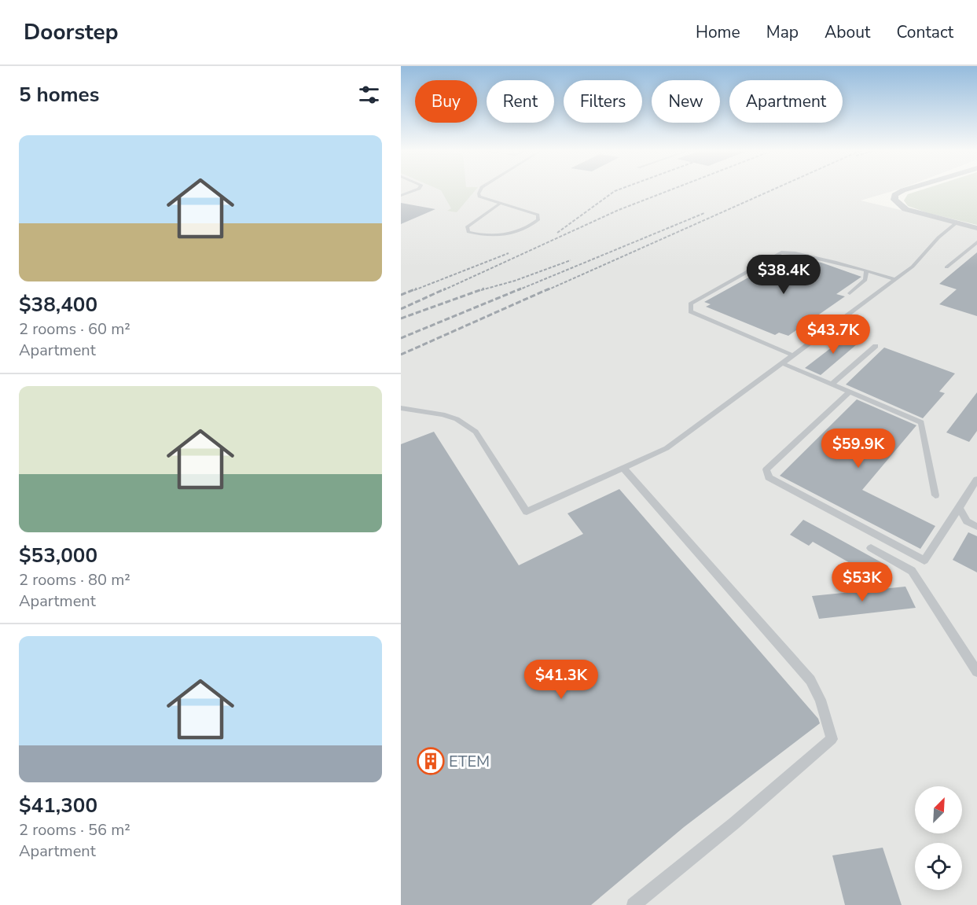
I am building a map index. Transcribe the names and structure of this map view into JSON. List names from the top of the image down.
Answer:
{
  "places": {
    "building": ["ЕТЕМ"]
  },
  "north": "top right",
  "page": {
    "header": "Doorstep",
    "nav": [
      "Home",
      "Map",
      "About",
      "Contact"
    ],
    "heading": "5 homes",
    "chip": [
      "Buy",
      "Rent",
      "Filters",
      "New",
      "Apartment"
    ],
    "list": [
      {
        "name": "$38,400",
        "note": "2 rooms · 60 m² · Apartment"
      },
      {
        "name": "$53,000",
        "note": "2 rooms · 80 m² · Apartment"
      },
      {
        "name": "$41,300",
        "note": "2 rooms · 56 m² · Apartment"
      }
    ],
    "price": [
      "$38.4K",
      "$43.7K",
      "$59.9K",
      "$53K",
      "$41.3K"
    ]
  }
}
